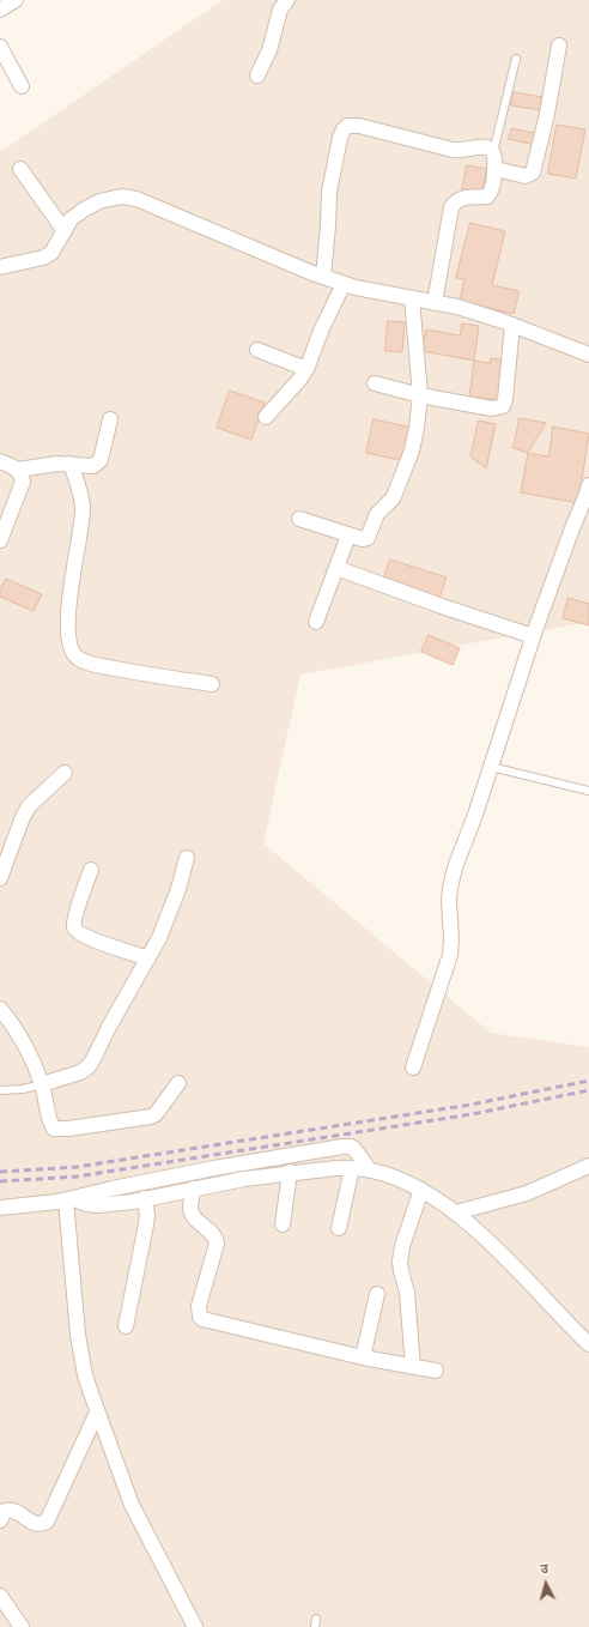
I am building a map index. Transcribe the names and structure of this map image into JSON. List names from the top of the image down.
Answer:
{
  "north": "top"
}
